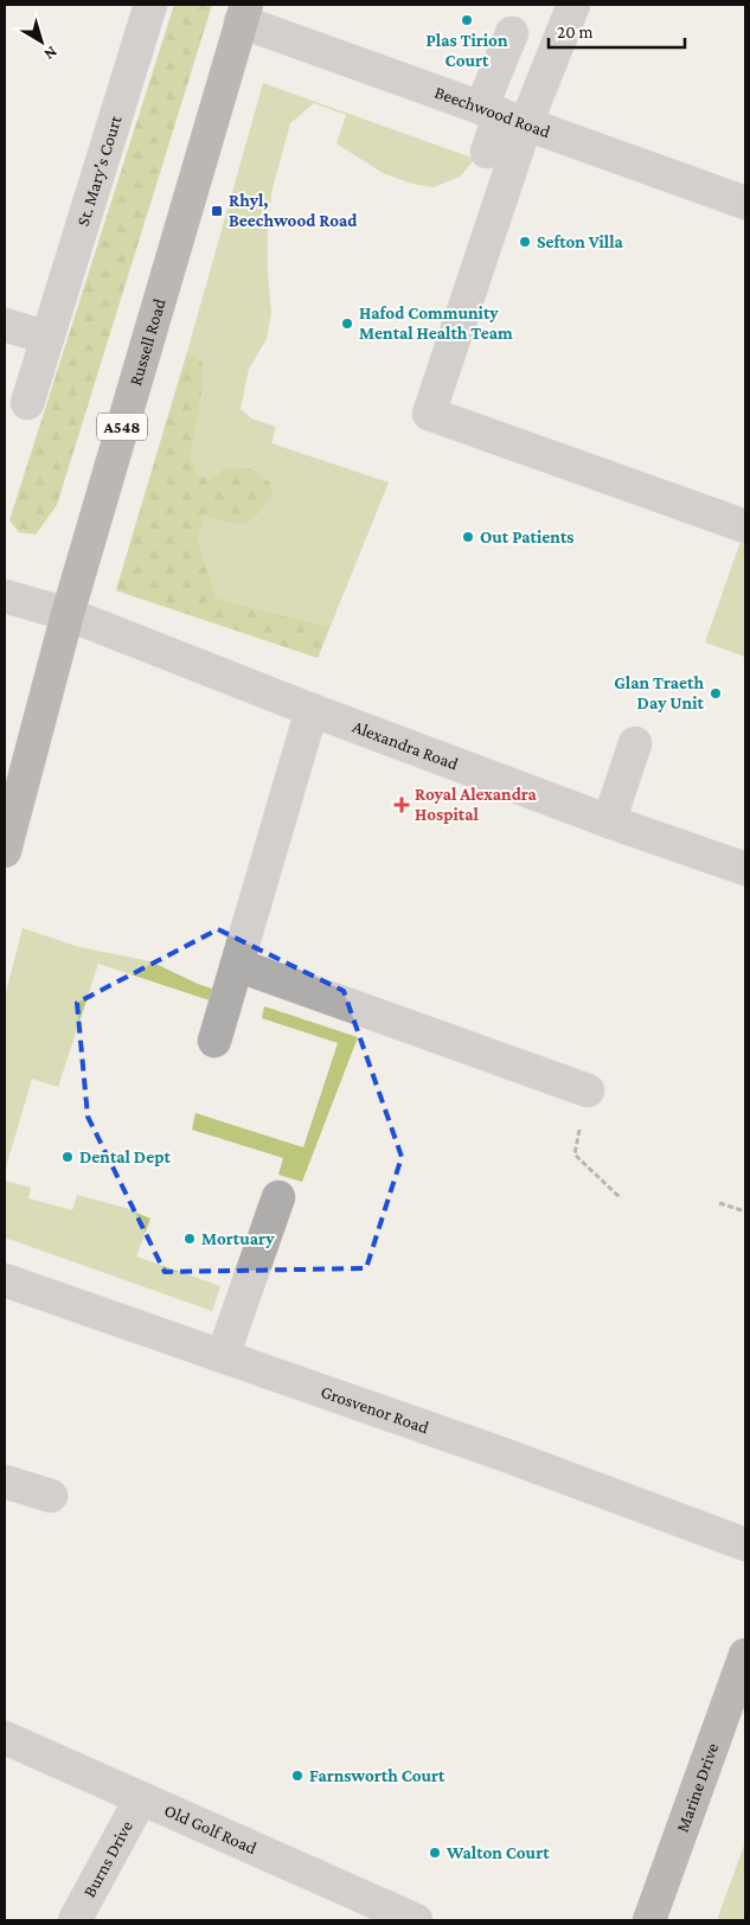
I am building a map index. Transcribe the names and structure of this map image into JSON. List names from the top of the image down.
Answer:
{
  "streets": {
    "main road": ["Russell Road", "A548", "Marine Drive"],
    "street": [
      "Beechwood Road",
      "St. Mary's Court",
      "Alexandra Road",
      "Grosvenor Road",
      "Old Golf Road",
      "Burns Drive"
    ]
  },
  "crossings": [
    ["Beechwood Road", "Russell Road"],
    ["Russell Road", "Alexandra Road"],
    ["Old Golf Road", "Burns Drive"]
  ],
  "places": {
    "other": [
      "Plas Tirion Court",
      "Sefton Villa",
      "Hafod Community Mental Health Team",
      "Out Patients",
      "Glan Traeth Day Unit",
      "Dental Dept",
      "Mortuary",
      "Farnsworth Court",
      "Walton Court"
    ],
    "transit": ["Rhyl, Beechwood Road"],
    "health": ["Royal Alexandra Hospital"]
  },
  "scale_bar": "20 m",
  "north": "bottom right"
}
